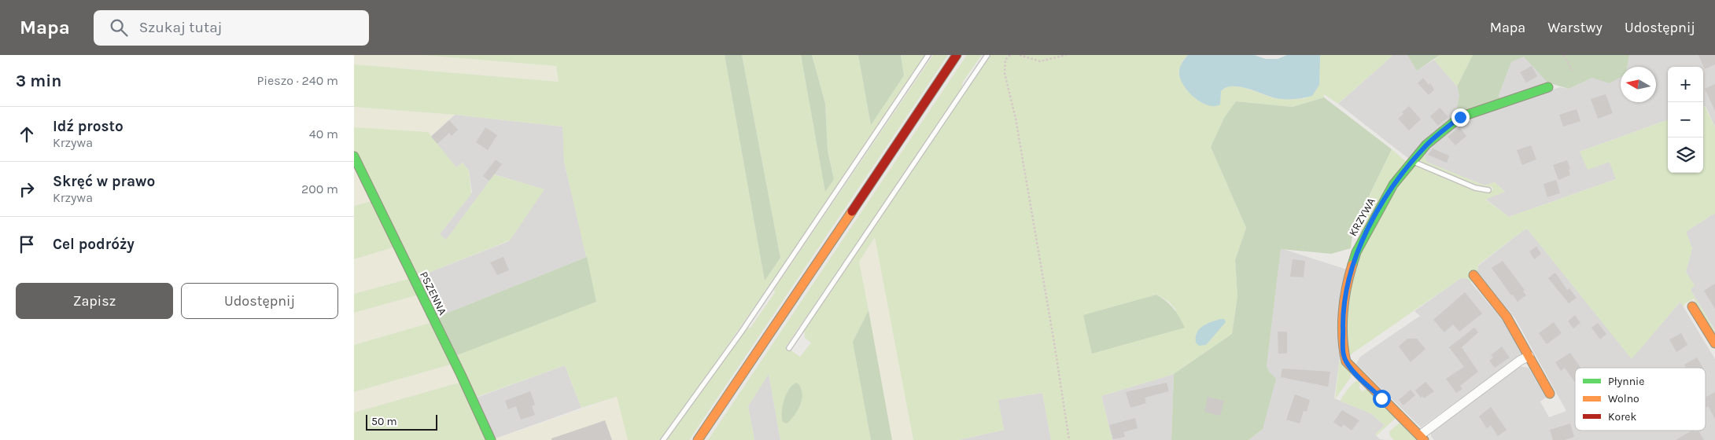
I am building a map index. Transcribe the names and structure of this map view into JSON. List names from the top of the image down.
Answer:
{
  "streets": {
    "street": ["KRZYWA", "PSZENNA"]
  },
  "legend": ["Płynnie", "Wolno", "Korek"],
  "scale_bar": "50 m",
  "north": "left",
  "page": {
    "header": "Mapa",
    "search": "Szukaj tutaj",
    "nav": ["Mapa", "Warstwy", "Udostępnij"],
    "heading": ["3 min", "Pieszo · 240 m"],
    "map_buttons": ["+", "−"],
    "list": [
      ["Idź prosto", "Krzywa", "40 m"],
      ["Skręć w prawo", "Krzywa", "200 m"],
      "Cel podróży"
    ],
    "buttons": ["Zapisz", "Udostępnij"],
    "scale": "50 m"
  }
}
